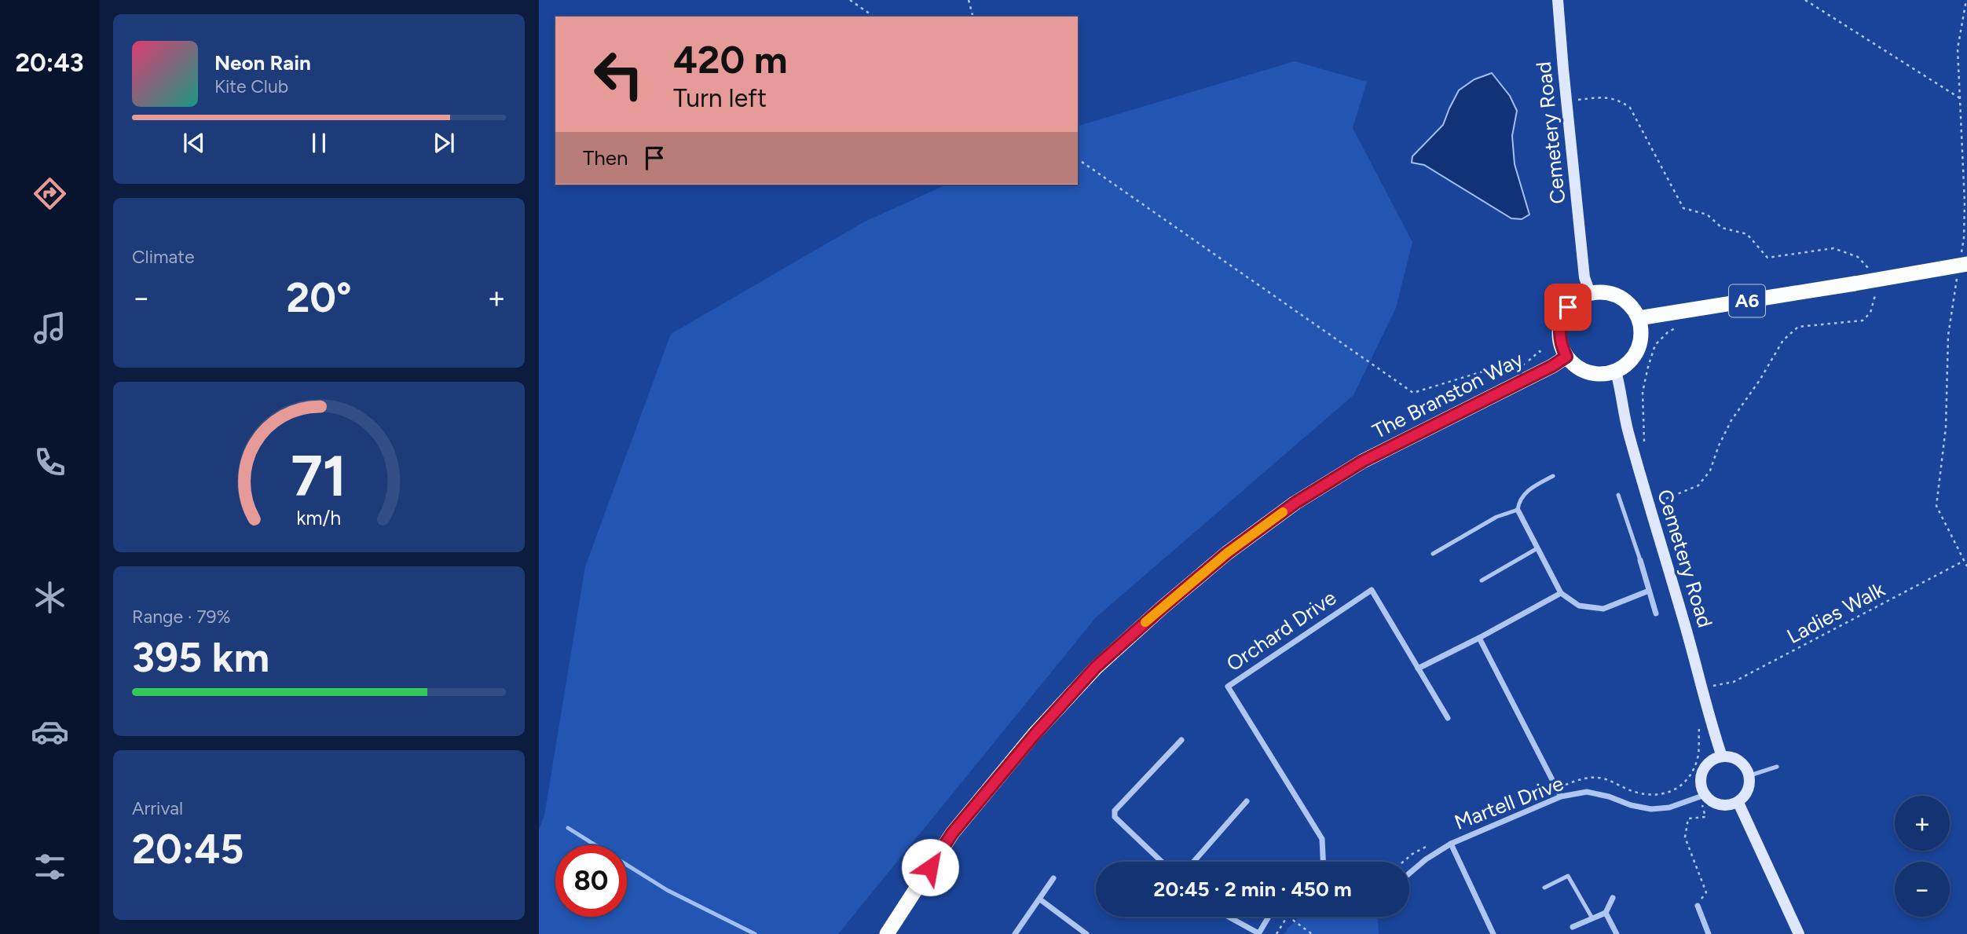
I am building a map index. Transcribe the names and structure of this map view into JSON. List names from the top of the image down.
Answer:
{
  "streets": {
    "highway": ["A6", "The Branston Way"],
    "main road": ["Cemetery Road"],
    "street": ["Orchard Drive", "Martell Drive"],
    "path": ["Ladies Walk"]
  },
  "crossings": [
    ["Cemetery Road", "A6"],
    ["Cemetery Road", "The Branston Way"],
    ["Cemetery Road", "Martell Drive"],
    ["A6", "The Branston Way"]
  ],
  "page": {
    "tabs": "20:43",
    "turn": ["420 m", "Turn left"],
    "song": ["Neon Rain", "Kite Club"],
    "then": "Then",
    "tile": [
      "Climate",
      ["Range · 79%", "395 km"],
      ["Arrival", "20:45"]
    ],
    "heat": ["−", "20°", "+"],
    "map_buttons": ["+", "−"],
    "limit": "80",
    "trip": "20:45 · 2 min · 450 m",
    "gauge": ["71", "km/h"]
  }
}
